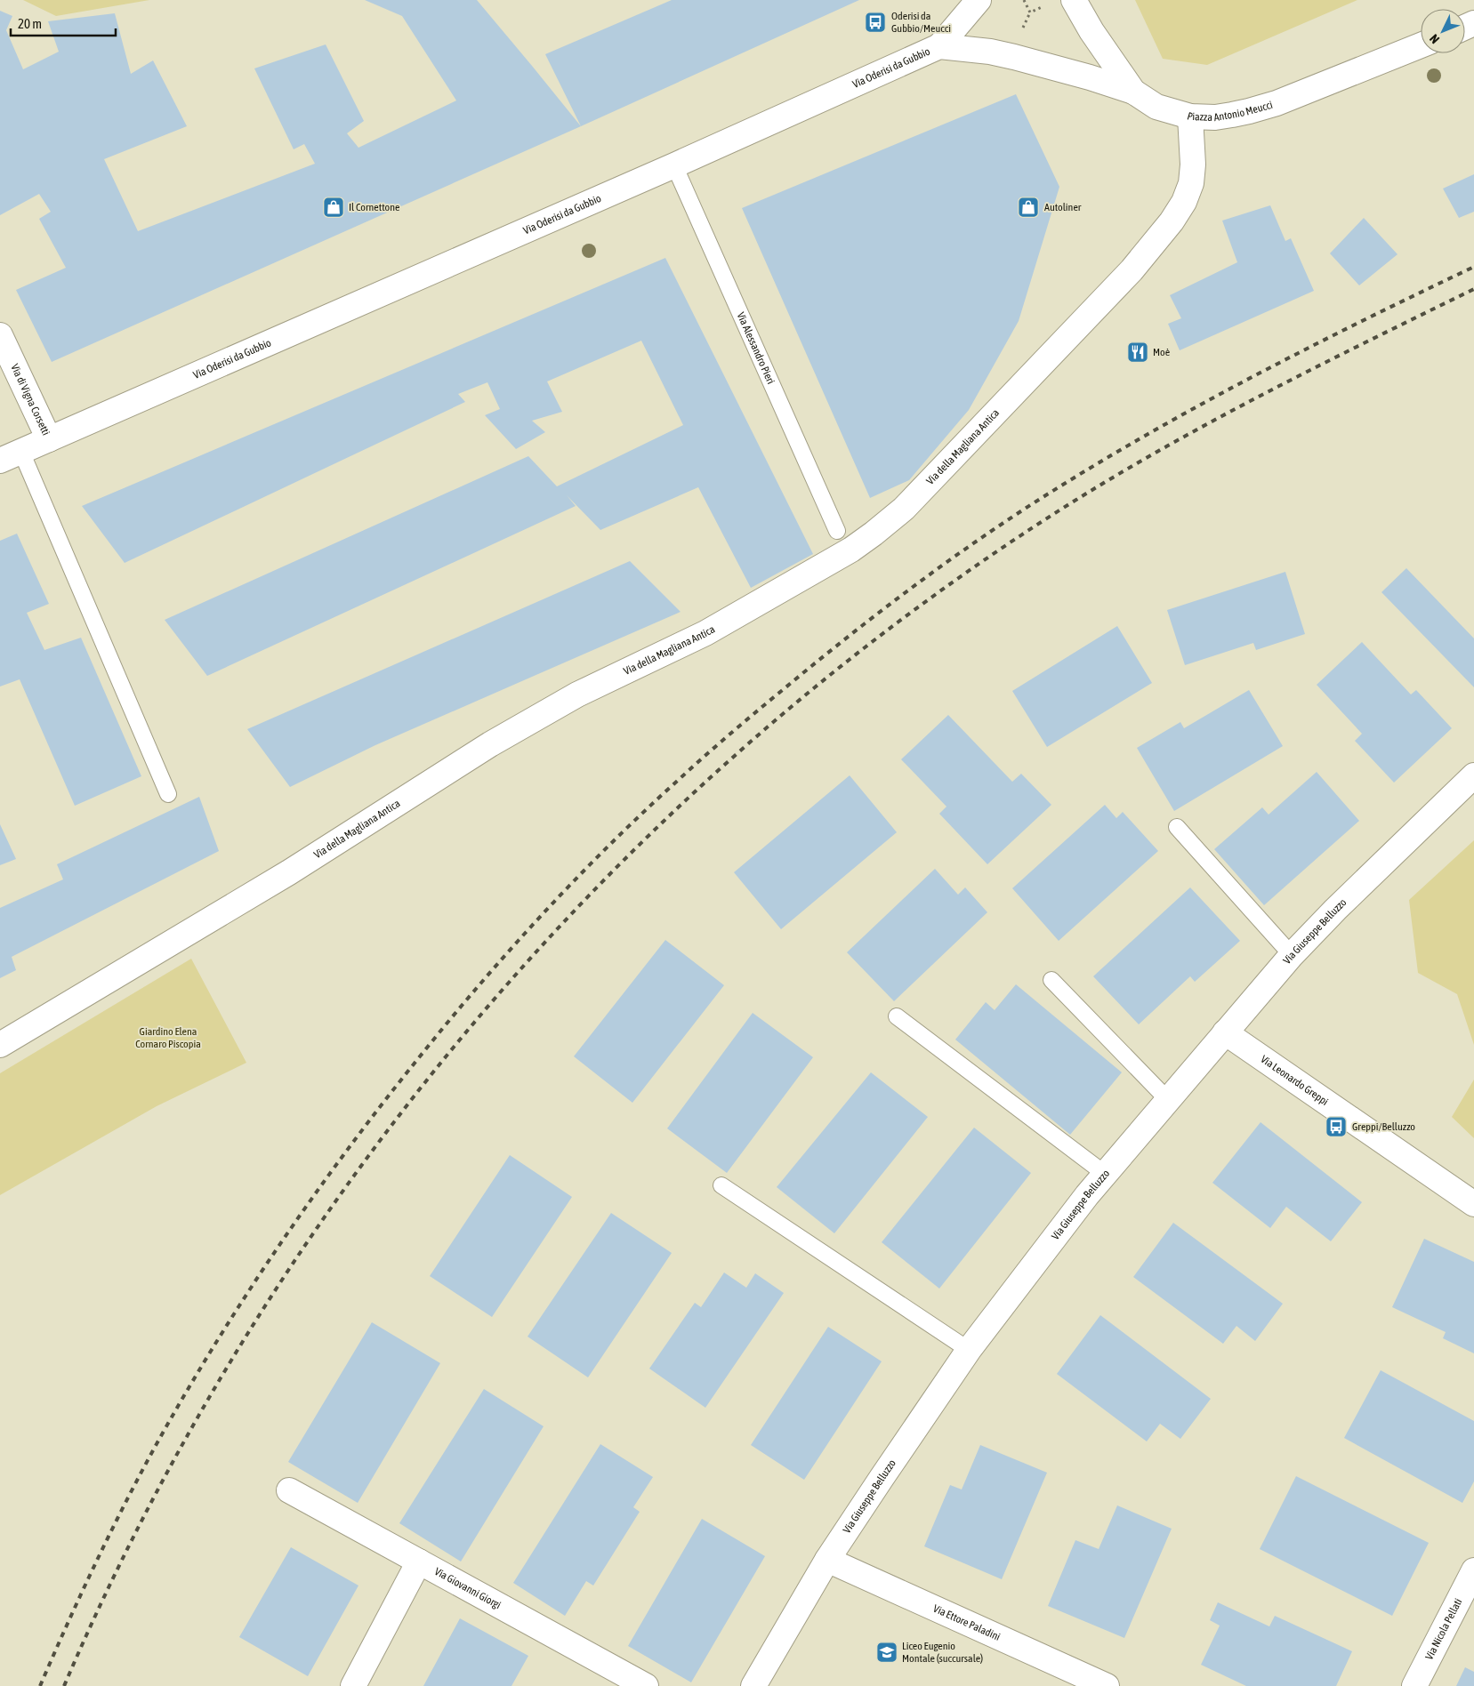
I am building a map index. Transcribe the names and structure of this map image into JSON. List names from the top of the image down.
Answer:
{
  "streets": {
    "street": [
      "Via Oderisi da Gubbio",
      "Piazza Antonio Meucci",
      "Via di Vigna Corsetti",
      "Via della Magliana Antica",
      "Via Giuseppe Belluzzo",
      "Via Leonardo Greppi",
      "Via Giovanni Giorgi",
      "Via Ettore Paladini",
      "Via Nicola Pellati"
    ],
    "lane": ["Via Alessandro Pieri"]
  },
  "crossings": [
    ["Via Oderisi da Gubbio", "Piazza Antonio Meucci"],
    ["Via Oderisi da Gubbio", "Via Alessandro Pieri"],
    ["Via Oderisi da Gubbio", "Via di Vigna Corsetti"],
    ["Piazza Antonio Meucci", "Via della Magliana Antica"],
    ["Via Giuseppe Belluzzo", "Via Leonardo Greppi"],
    ["Via Giuseppe Belluzzo", "Via Ettore Paladini"]
  ],
  "parks": ["Giardino Elena Cornaro Piscopia"],
  "places": {
    "bus stop": ["Oderisi da Gubbio/Meucci", "Greppi/Belluzzo"],
    "shop": ["Il Cornettone", "Autoliner"],
    "restaurant": ["Moè"],
    "school or university": ["Liceo Eugenio Montale (succursale)"]
  },
  "scale_bar": "20 m",
  "north": "bottom left"
}
